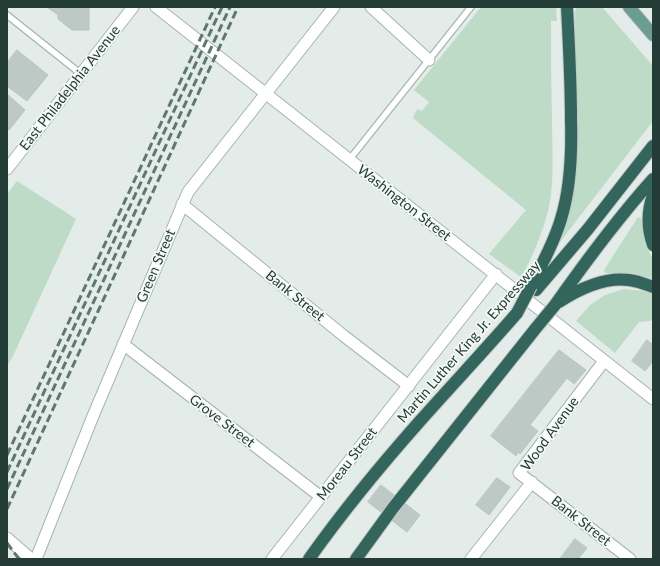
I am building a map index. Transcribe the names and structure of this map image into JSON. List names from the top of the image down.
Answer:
{
  "streets": {
    "highway": ["Martin Luther King Jr. Expressway"],
    "street": [
      "East Philadelphia Avenue",
      "Washington Street",
      "Green Street",
      "Bank Street",
      "Grove Street",
      "Wood Avenue",
      "Moreau Street"
    ]
  },
  "crossings": [
    ["Washington Street", "Green Street"],
    ["Washington Street", "Wood Avenue"],
    ["Washington Street", "Moreau Street"],
    ["Green Street", "Bank Street"],
    ["Green Street", "Grove Street"],
    ["Bank Street", "Wood Avenue"],
    ["Bank Street", "Moreau Street"],
    ["Grove Street", "Moreau Street"]
  ]
}
